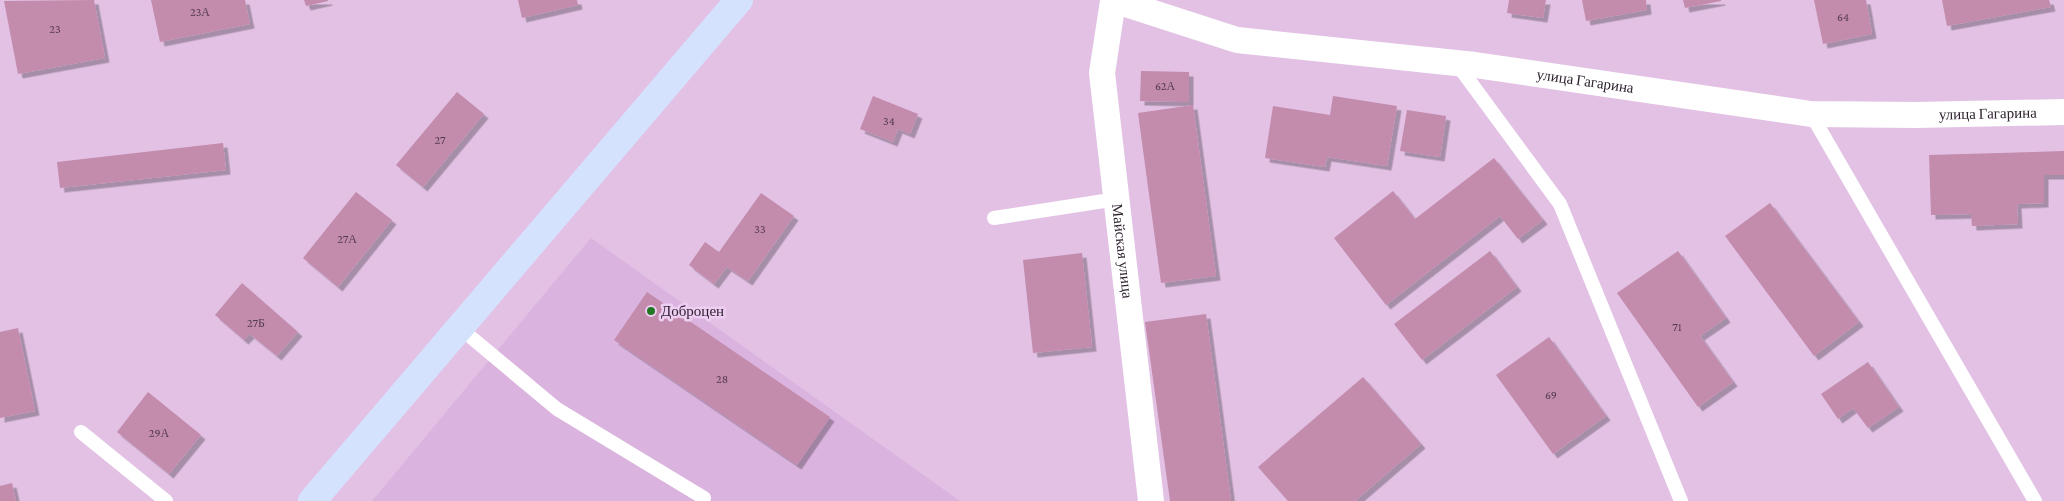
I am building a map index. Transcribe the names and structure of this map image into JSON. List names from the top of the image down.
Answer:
{
  "streets": {
    "street": ["улица Гагарина", "Майская улица"]
  },
  "crossings": [
    ["улица Гагарина", "Майская улица"]
  ],
  "places": ["Доброцен"],
  "house_numbers": [
    "23А",
    "64",
    "23",
    "62А",
    "34",
    "27",
    "33",
    "27А",
    "27Б",
    "71",
    "28",
    "69",
    "29А"
  ]
}
